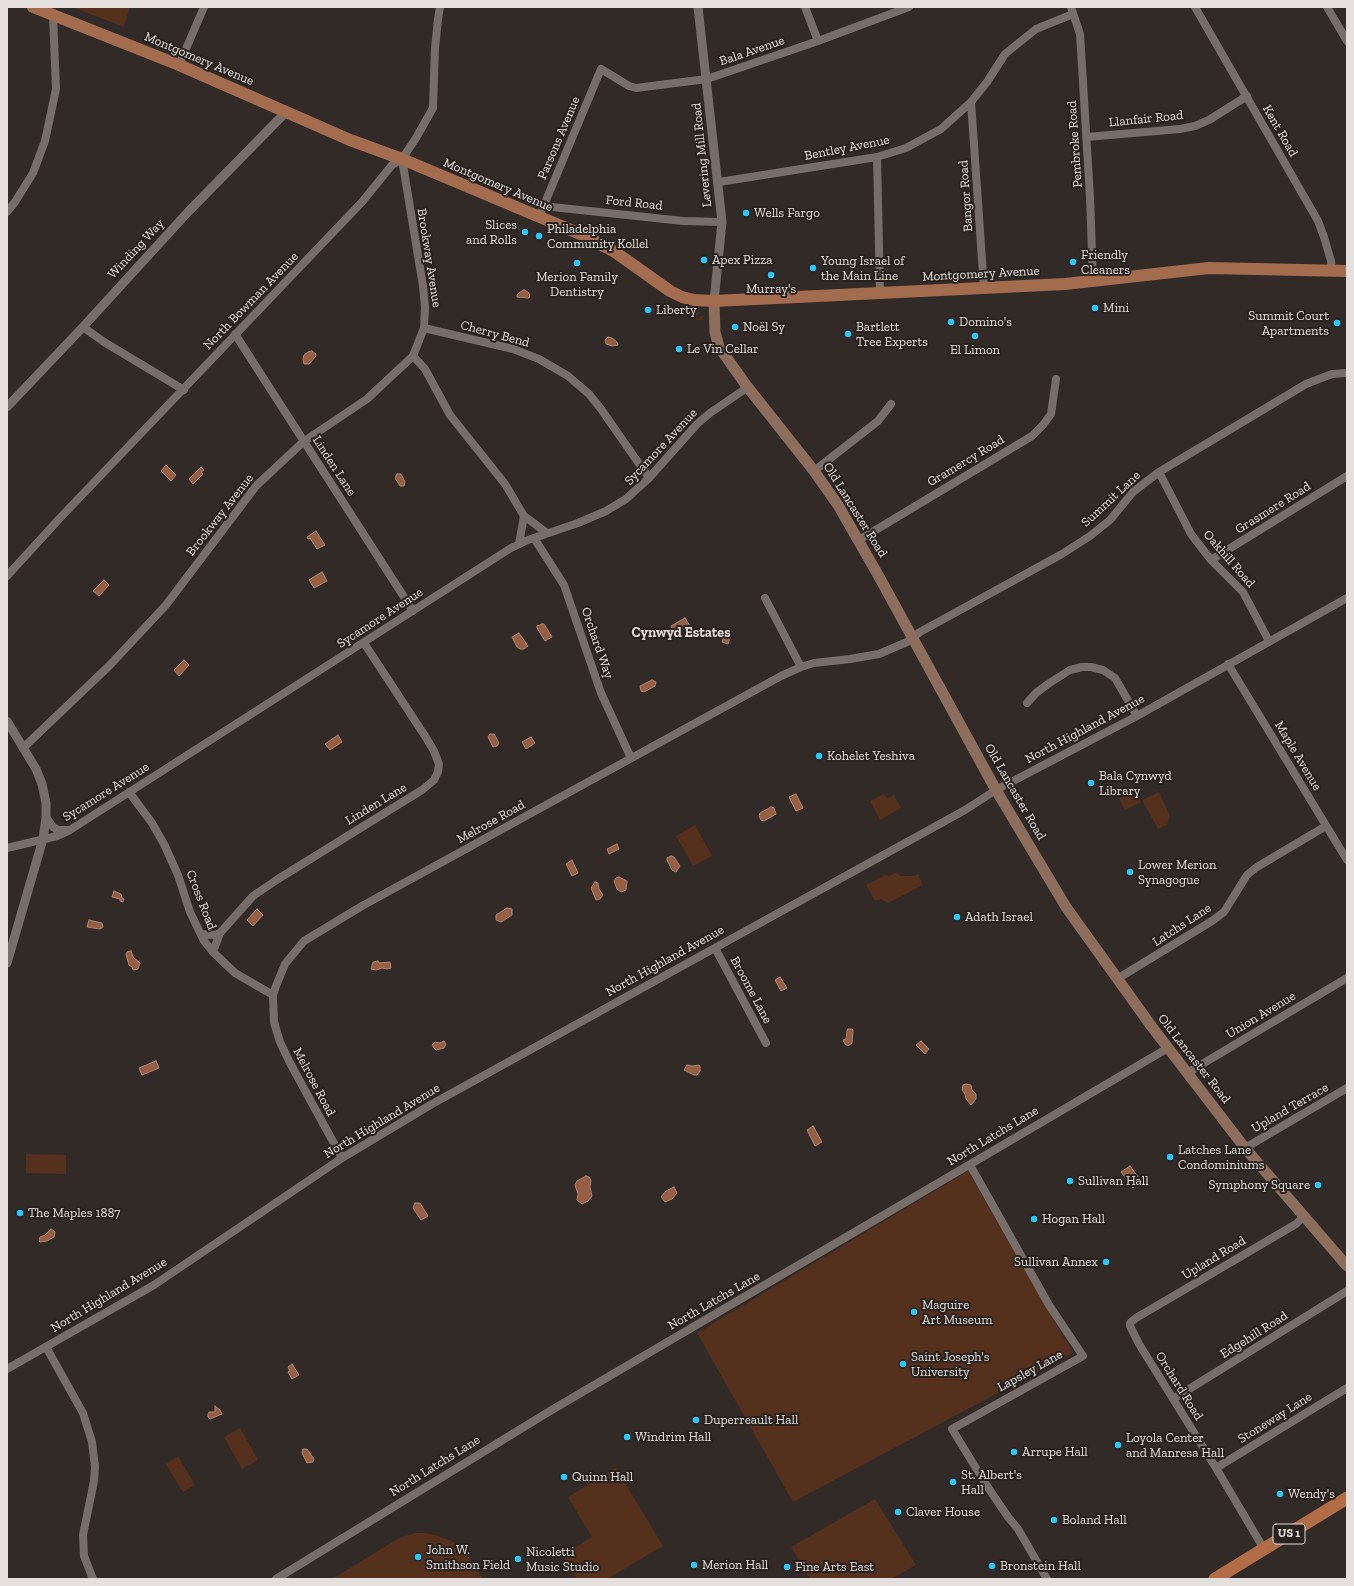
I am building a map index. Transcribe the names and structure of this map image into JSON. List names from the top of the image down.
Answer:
{
  "streets": {
    "highway": ["US 1"],
    "main road": ["Montgomery Avenue", "Old Lancaster Road"],
    "street": [
      "Bala Avenue",
      "Llanfair Road",
      "Kent Road",
      "Parsons Avenue",
      "Pembroke Road",
      "Bentley Avenue",
      "Levering Mill Road",
      "Bangor Road",
      "Ford Road",
      "Winding Way",
      "Brookway Avenue",
      "North Bowman Avenue",
      "Cherry Bend",
      "Sycamore Avenue",
      "Gramercy Road",
      "Linden Lane",
      "Summit Lane",
      "Grasmere Road",
      "Oakhill Road",
      "Orchard Way",
      "North Highland Avenue",
      "Maple Avenue",
      "Melrose Road",
      "Cross Road",
      "Latchs Lane",
      "Broome Lane",
      "Union Avenue",
      "Upland Terrace",
      "North Latchs Lane",
      "Upland Road",
      "Edgehill Road",
      "Lapsley Lane",
      "Orchard Road",
      "Stoneway Lane"
    ]
  },
  "crossings": [
    ["Bala Avenue", "Parsons Avenue"],
    ["Bala Avenue", "Levering Mill Road"],
    ["Montgomery Avenue", "Kent Road"],
    ["Montgomery Avenue", "Parsons Avenue"],
    ["Montgomery Avenue", "Pembroke Road"],
    ["Montgomery Avenue", "Levering Mill Road"],
    ["Montgomery Avenue", "Bangor Road"],
    ["Montgomery Avenue", "Ford Road"],
    ["Montgomery Avenue", "Winding Way"],
    ["Montgomery Avenue", "Brookway Avenue"],
    ["Montgomery Avenue", "North Bowman Avenue"],
    ["Montgomery Avenue", "Old Lancaster Road"],
    ["Llanfair Road", "Kent Road"],
    ["Llanfair Road", "Pembroke Road"],
    ["Parsons Avenue", "Ford Road"],
    ["Pembroke Road", "Bentley Avenue"],
    ["Bentley Avenue", "Levering Mill Road"],
    ["Bentley Avenue", "Bangor Road"],
    ["Levering Mill Road", "Ford Road"],
    ["Levering Mill Road", "Old Lancaster Road"],
    ["Brookway Avenue", "North Bowman Avenue"],
    ["Brookway Avenue", "Cherry Bend"],
    ["Brookway Avenue", "Linden Lane"],
    ["North Bowman Avenue", "Linden Lane"],
    ["Cherry Bend", "Sycamore Avenue"],
    ["Sycamore Avenue", "Linden Lane"],
    ["Sycamore Avenue", "Old Lancaster Road"],
    ["Sycamore Avenue", "Orchard Way"],
    ["Sycamore Avenue", "Cross Road"],
    ["Gramercy Road", "Old Lancaster Road"],
    ["Linden Lane", "Cross Road"],
    ["Summit Lane", "Old Lancaster Road"],
    ["Summit Lane", "Oakhill Road"],
    ["Summit Lane", "Melrose Road"],
    ["Grasmere Road", "Oakhill Road"],
    ["Old Lancaster Road", "North Highland Avenue"],
    ["Old Lancaster Road", "Melrose Road"],
    ["Old Lancaster Road", "Latchs Lane"],
    ["Old Lancaster Road", "Union Avenue"],
    ["Old Lancaster Road", "Upland Terrace"],
    ["Old Lancaster Road", "North Latchs Lane"],
    ["Old Lancaster Road", "Upland Road"],
    ["Oakhill Road", "North Highland Avenue"],
    ["Orchard Way", "Melrose Road"],
    ["North Highland Avenue", "Maple Avenue"],
    ["North Highland Avenue", "Melrose Road"],
    ["North Highland Avenue", "Broome Lane"],
    ["Maple Avenue", "Latchs Lane"],
    ["Melrose Road", "Cross Road"],
    ["North Latchs Lane", "Lapsley Lane"],
    ["Upland Road", "Orchard Road"],
    ["Edgehill Road", "Orchard Road"],
    ["Orchard Road", "Stoneway Lane"],
    ["Orchard Road", "US 1"]
  ],
  "districts": ["Cynwyd Estates"],
  "places": [
    "Wells Fargo",
    "Slices and Rolls",
    "Philadelphia Community Kollel",
    "Apex Pizza",
    "Friendly Cleaners",
    "Merion Family Dentistry",
    "Young Israel of the Main Line",
    "Murray's",
    "Mini",
    "Liberty",
    "Domino's",
    "Summit Court Apartments",
    "Noël Sy",
    "Bartlett Tree Experts",
    "El Limon",
    "Le Vin Cellar",
    "Kohelet Yeshiva",
    "Bala Cynwyd Library",
    "Lower Merion Synagogue",
    "Adath Israel",
    "Latches Lane Condominiums",
    "Sullivan Hall",
    "Symphony Square",
    "The Maples 1887",
    "Hogan Hall",
    "Sullivan Annex",
    "Maguire Art Museum",
    "Saint Joseph's University",
    "Duperreault Hall",
    "Windrim Hall",
    "Loyola Center and Manresa Hall",
    "Arrupe Hall",
    "Quinn Hall",
    "St. Albert's Hall",
    "Wendy's",
    "Claver House",
    "Boland Hall",
    "John W. Smithson Field",
    "Nicoletti Music Studio",
    "Merion Hall",
    "Bronstein Hall",
    "Fine Arts East"
  ]
}
